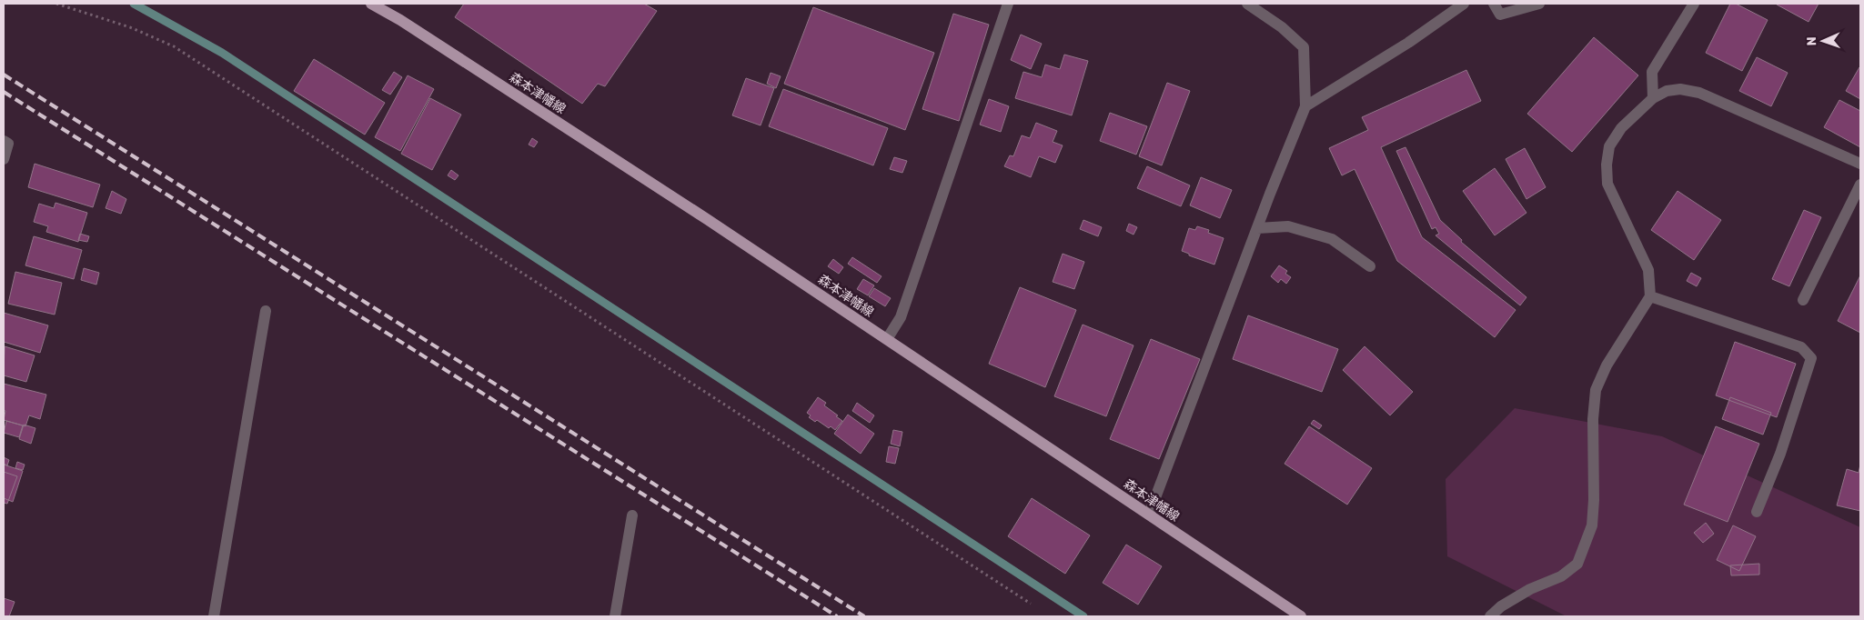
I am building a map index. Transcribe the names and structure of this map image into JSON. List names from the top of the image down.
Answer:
{
  "streets": {
    "main road": ["森本津幡線"]
  },
  "north": "left"
}
